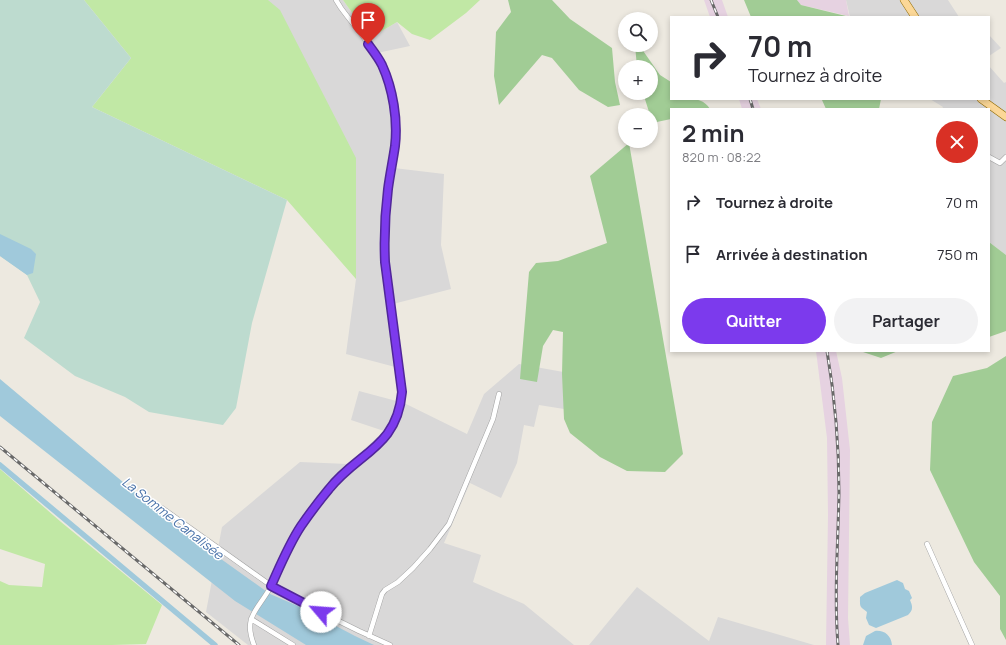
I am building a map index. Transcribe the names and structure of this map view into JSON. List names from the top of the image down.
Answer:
{
  "water": ["La Somme Canalisée"],
  "page": {
    "map_buttons": ["+", "−"],
    "turn": ["70 m", "Tournez à droite"],
    "heading": ["2 min", "820 m · 08:22"],
    "list": [
      {
        "name": "Tournez à droite",
        "value": "70 m"
      },
      {
        "name": "Arrivée à destination",
        "value": "750 m"
      }
    ],
    "buttons": ["Quitter", "Partager"]
  }
}
